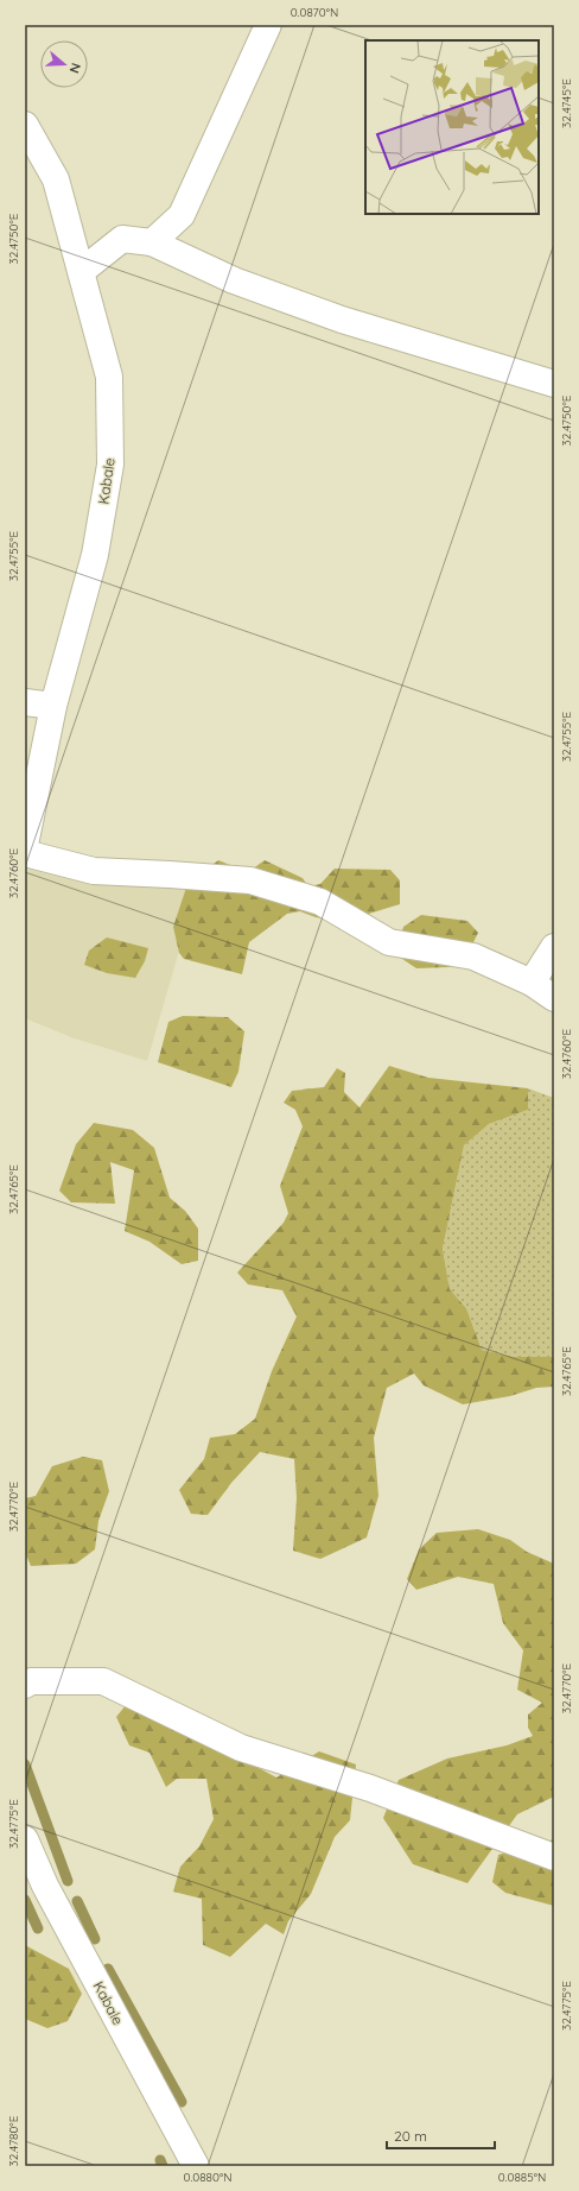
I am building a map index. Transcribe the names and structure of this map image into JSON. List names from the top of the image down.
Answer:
{
  "streets": {
    "street": ["Kabale"]
  },
  "scale_bar": "20 m",
  "north": "right",
  "coordinates": [
    "0.0870°N",
    "32.4745°E",
    "32.4750°E",
    "32.4755°E",
    "32.4760°E",
    "32.4765°E",
    "32.4770°E",
    "32.4775°E",
    "32.4780°E",
    "0.0880°N",
    "0.0885°N"
  ]
}
